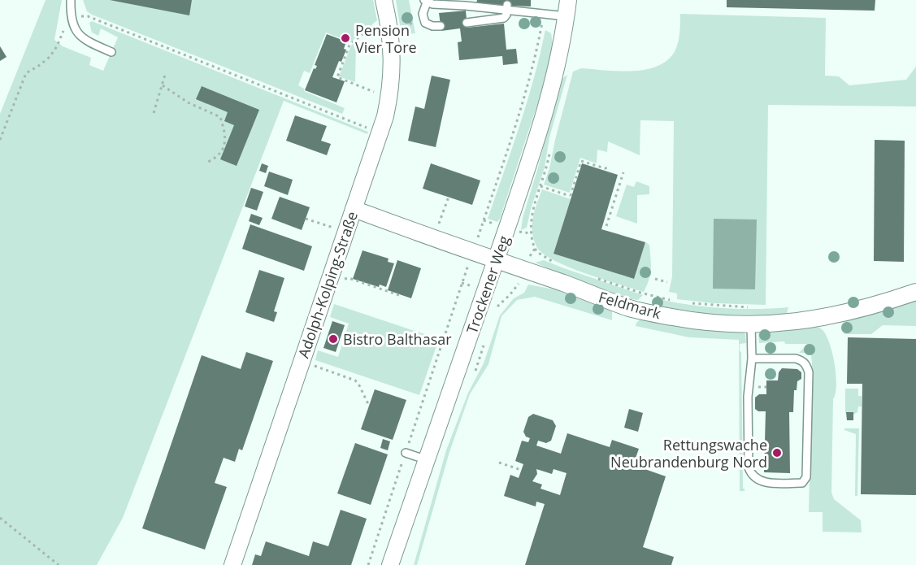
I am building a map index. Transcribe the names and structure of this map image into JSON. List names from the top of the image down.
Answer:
{
  "streets": {
    "street": ["Adolph-Kolping-Straße", "Trockener Weg", "Feldmark"]
  },
  "crossings": [
    ["Adolph-Kolping-Straße", "Feldmark"],
    ["Trockener Weg", "Feldmark"]
  ],
  "places": ["Pension Vier Tore", "Bistro Balthasar", "Rettungswache Neubrandenburg Nord"]
}
